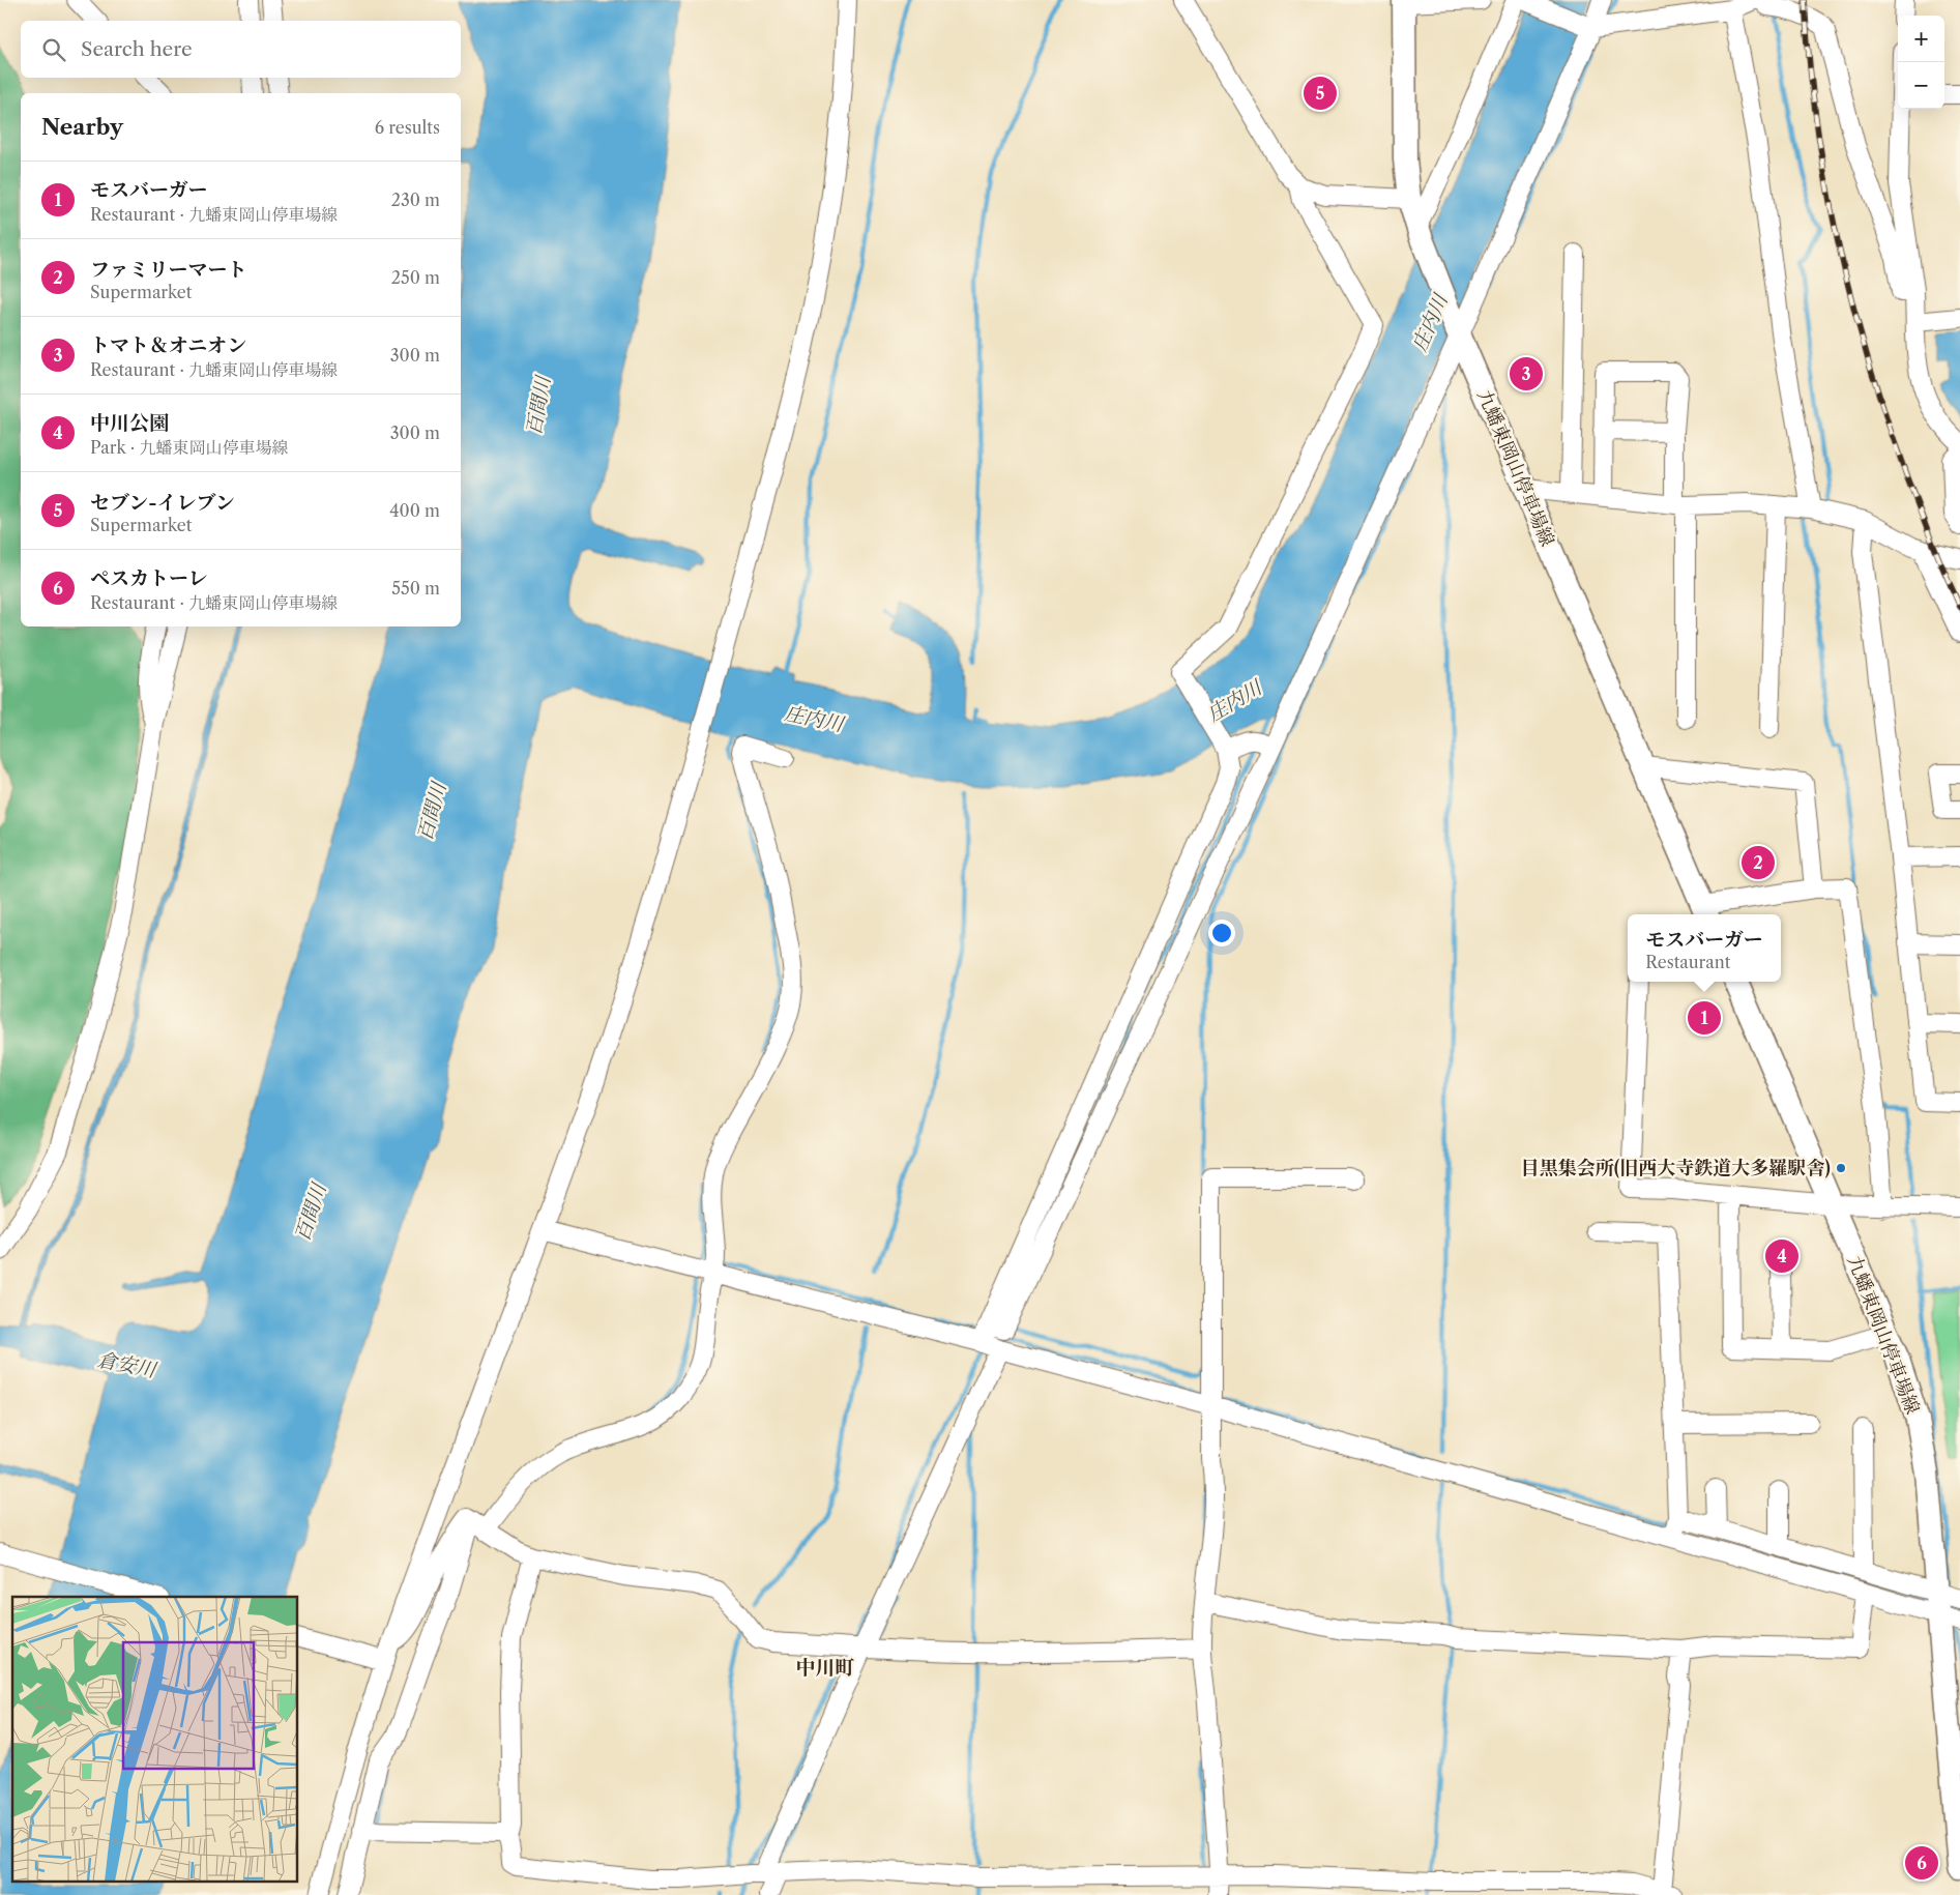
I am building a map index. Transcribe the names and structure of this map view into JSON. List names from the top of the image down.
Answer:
{
  "streets": {
    "main road": ["九蟠東岡山停車場線"]
  },
  "districts": ["中川町"],
  "water": ["庄内川", "百間川", "倉安川"],
  "places": ["目黒集会所(旧西大寺鉄道大多羅駅舎)"],
  "page": {
    "map_buttons": ["+", "−"],
    "search": "Search here",
    "pins": [
      "5",
      "3",
      "2",
      "1",
      "4",
      "6"
    ],
    "heading": ["Nearby", "6 results"],
    "list": [
      {
        "mark": "1",
        "name": "モスバーガー",
        "note": "Restaurant · 九蟠東岡山停車場線",
        "value": "230 m"
      },
      {
        "mark": "2",
        "name": "ファミリーマート",
        "note": "Supermarket",
        "value": "250 m"
      },
      {
        "mark": "3",
        "name": "トマト＆オニオン",
        "note": "Restaurant · 九蟠東岡山停車場線",
        "value": "300 m"
      },
      {
        "mark": "4",
        "name": "中川公園",
        "note": "Park · 九蟠東岡山停車場線",
        "value": "300 m"
      },
      {
        "mark": "5",
        "name": "セブン-イレブン",
        "note": "Supermarket",
        "value": "400 m"
      },
      {
        "mark": "6",
        "name": "ペスカトーレ",
        "note": "Restaurant · 九蟠東岡山停車場線",
        "value": "550 m"
      }
    ],
    "popup": ["モスバーガー", "Restaurant"]
  }
}
